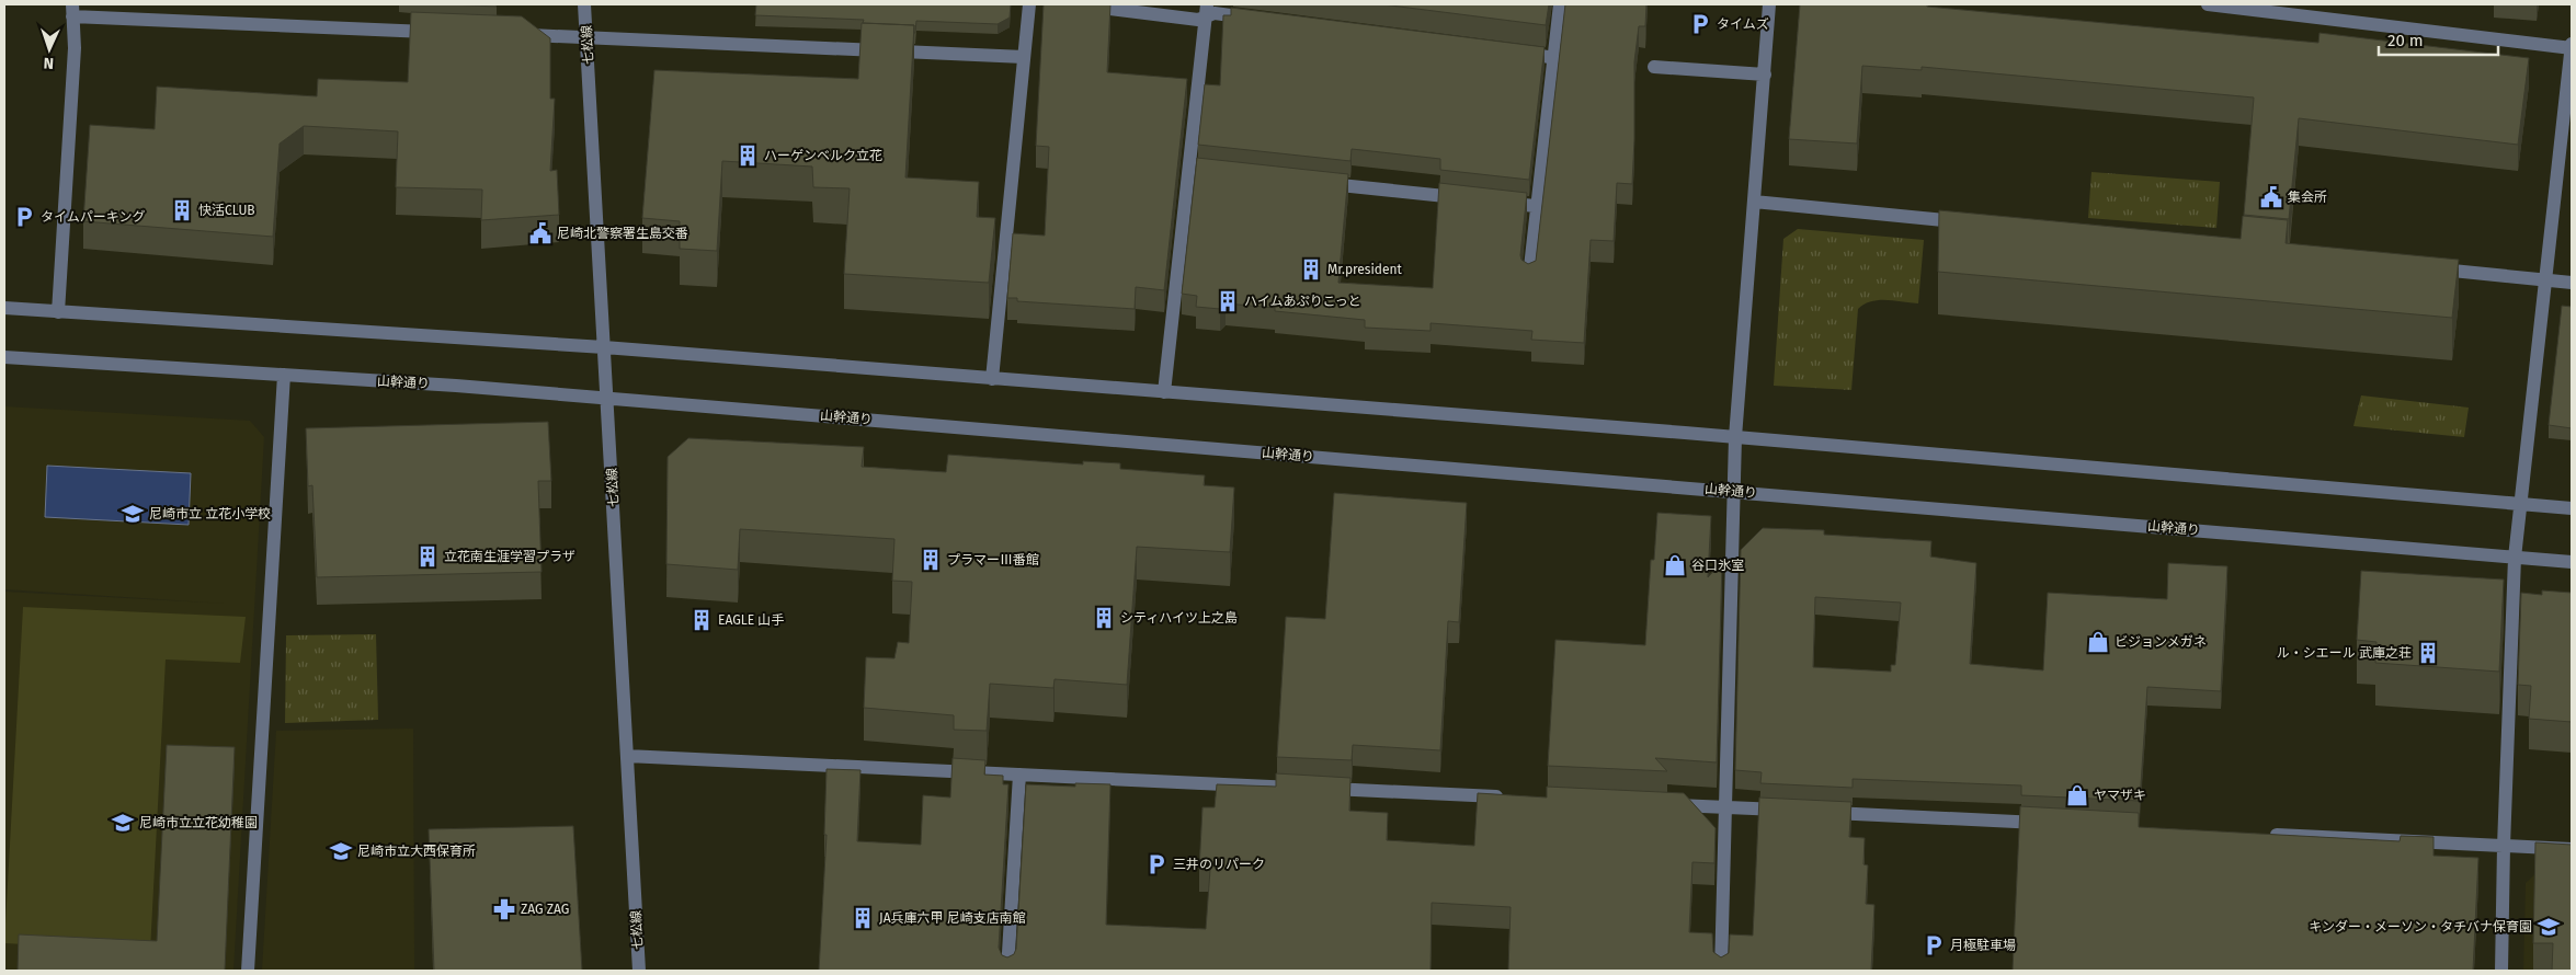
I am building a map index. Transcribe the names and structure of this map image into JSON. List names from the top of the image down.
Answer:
{
  "streets": {
    "street": ["七松線", "山幹通り"]
  },
  "crossings": [
    ["七松線", "山幹通り"]
  ],
  "places": {
    "parking": [
      "タイムズ",
      "タイムパーキング",
      "三井のリパーク",
      "月極駐車場"
    ],
    "building": [
      "ハーゲンベルク立花",
      "快活CLUB",
      "Mr.president",
      "ハイムあぷりこっと",
      "立花南生涯学習プラザ",
      "プラマーⅢ番館",
      "シティハイツ上之島",
      "EAGLE 山手",
      "ル・シエール 武庫之荘",
      "JA兵庫六甲 尼崎支店南館"
    ],
    "public building": ["集会所", "尼崎北警察署生島交番"],
    "school or university": [
      "尼崎市立 立花小学校",
      "尼崎市立立花幼稚園",
      "尼崎市立大西保育所",
      "キンダー・メーソン・タチバナ保育園"
    ],
    "shop": ["谷口氷室", "ビジョンメガネ", "ヤマザキ"],
    "pharmacy": ["ZAG ZAG"]
  },
  "scale_bar": "20 m",
  "north": "bottom"
}
